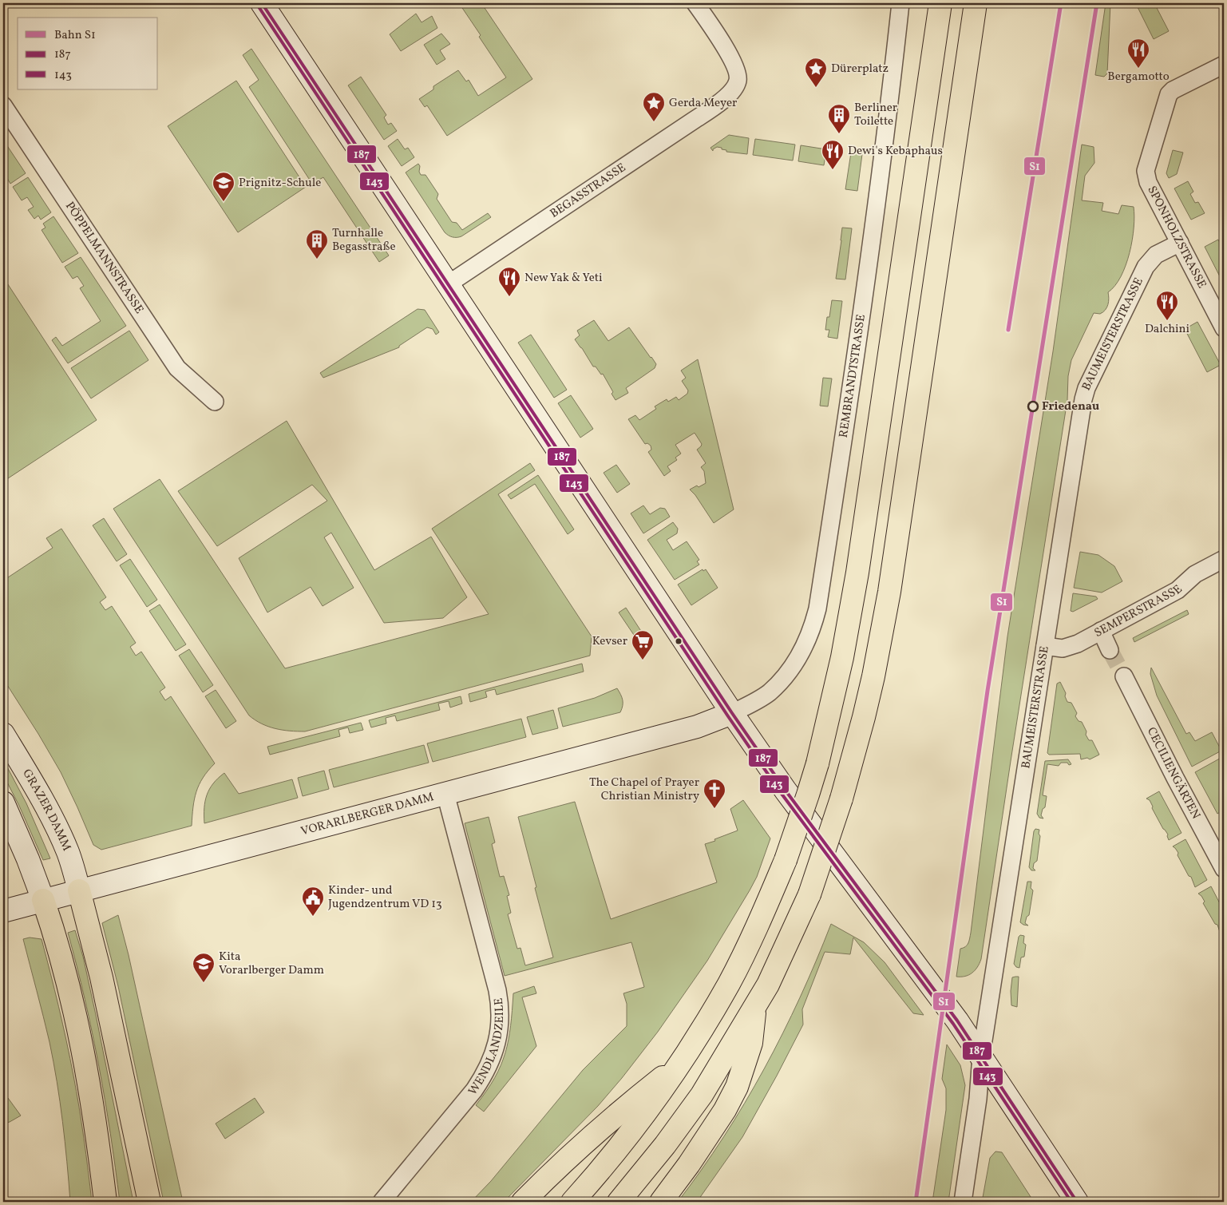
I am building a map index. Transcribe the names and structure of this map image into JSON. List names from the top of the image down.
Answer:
{
  "streets": {
    "street": [
      "BEGASSTRASSE",
      "SPONHOLZSTRASSE",
      "PÖPPELMANNSTRASSE",
      "BAUMEISTERSTRASSE",
      "REMBRANDTSTRASSE",
      "SEMPERSTRASSE",
      "CECILIENGÄRTEN",
      "GRAZER DAMM",
      "VORARLBERGER DAMM",
      "WENDLANDZEILE"
    ]
  },
  "crossings": [
    ["SPONHOLZSTRASSE", "BAUMEISTERSTRASSE"],
    ["BAUMEISTERSTRASSE", "SEMPERSTRASSE"],
    ["REMBRANDTSTRASSE", "VORARLBERGER DAMM"],
    ["GRAZER DAMM", "VORARLBERGER DAMM"],
    ["VORARLBERGER DAMM", "WENDLANDZEILE"]
  ],
  "places": {
    "restaurant": [
      "Bergamotto",
      "Dewi's Kebaphaus",
      "New Yak & Yeti",
      "Dalchini"
    ],
    "place": ["Dürerplatz", "Gerda Meyer"],
    "building": ["Berliner Toilette", "Turnhalle Begasstraße"],
    "school or university": ["Prignitz-Schule", "Kita Vorarlberger Damm"],
    "other": ["Friedenau"],
    "supermarket": ["Kevser"],
    "church": ["The Chapel of Prayer Christian Ministry"],
    "public building": ["Kinder- und Jugendzentrum VD 13"]
  },
  "lines": ["rail line S1", "transit line 187", "transit line 143"],
  "legend": ["Bahn S1", "187", "143"]
}
